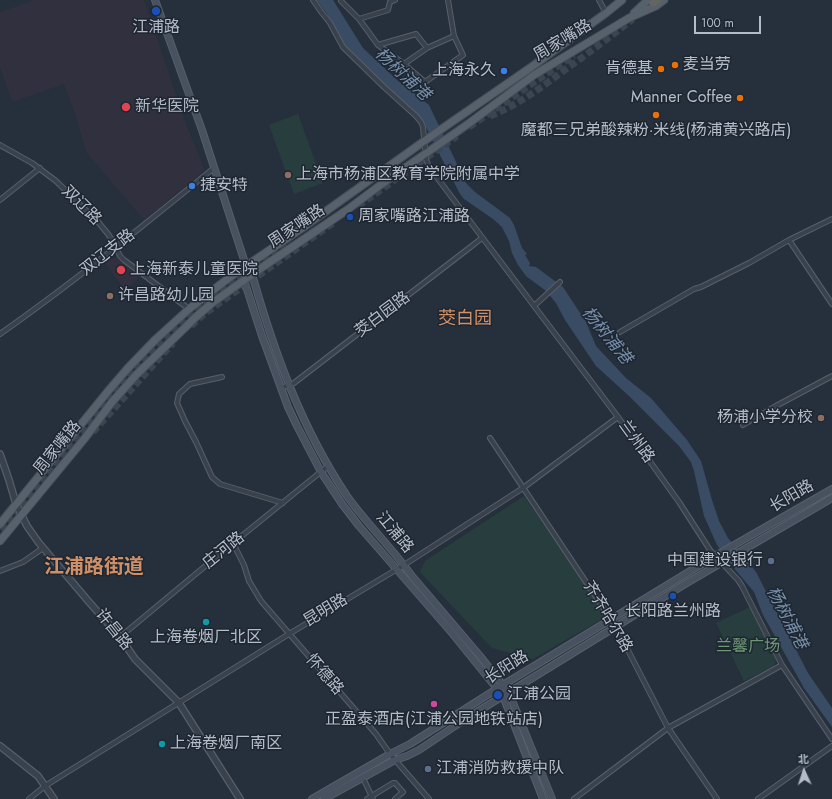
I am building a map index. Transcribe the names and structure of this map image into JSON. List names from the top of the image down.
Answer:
{
  "streets": {
    "main road": ["周家嘴路", "长阳路", "江浦路"],
    "street": [
      "双辽路",
      "双辽支路",
      "茭白园路",
      "兰州路",
      "庄河路",
      "昆明路",
      "齐齐哈尔路",
      "许昌路",
      "怀德路"
    ]
  },
  "crossings": [
    ["周家嘴路", "双辽路"],
    ["周家嘴路", "兰州路"],
    ["周家嘴路", "江浦路"],
    ["周家嘴路", "许昌路"],
    ["双辽路", "双辽支路"],
    ["双辽支路", "江浦路"],
    ["茭白园路", "兰州路"],
    ["茭白园路", "江浦路"],
    ["兰州路", "长阳路"],
    ["兰州路", "昆明路"],
    ["长阳路", "江浦路"],
    ["长阳路", "齐齐哈尔路"],
    ["长阳路", "怀德路"],
    ["江浦路", "庄河路"],
    ["江浦路", "昆明路"],
    ["庄河路", "许昌路"],
    ["庄河路", "怀德路"],
    ["昆明路", "齐齐哈尔路"],
    ["昆明路", "许昌路"],
    ["昆明路", "怀德路"]
  ],
  "districts": ["茭白园", "江浦路街道"],
  "water": ["杨树浦港"],
  "parks": ["兰馨广场"],
  "places": [
    "江浦路",
    "麦当劳",
    "肯德基",
    "上海永久",
    "Manner Coffee",
    "新华医院",
    "魔都三兄弟酸辣粉·米线(杨浦黄兴路店)",
    "上海市杨浦区教育学院附属中学",
    "捷安特",
    "周家嘴路江浦路",
    "上海新泰儿童医院",
    "许昌路幼儿园",
    "杨浦小学分校",
    "中国建设银行",
    "长阳路兰州路",
    "上海卷烟厂北区",
    "江浦公园",
    "正盈泰酒店(江浦公园地铁站店)",
    "上海卷烟厂南区",
    "江浦消防救援中队"
  ],
  "scale_bar": "100 m",
  "north": "top"
}
